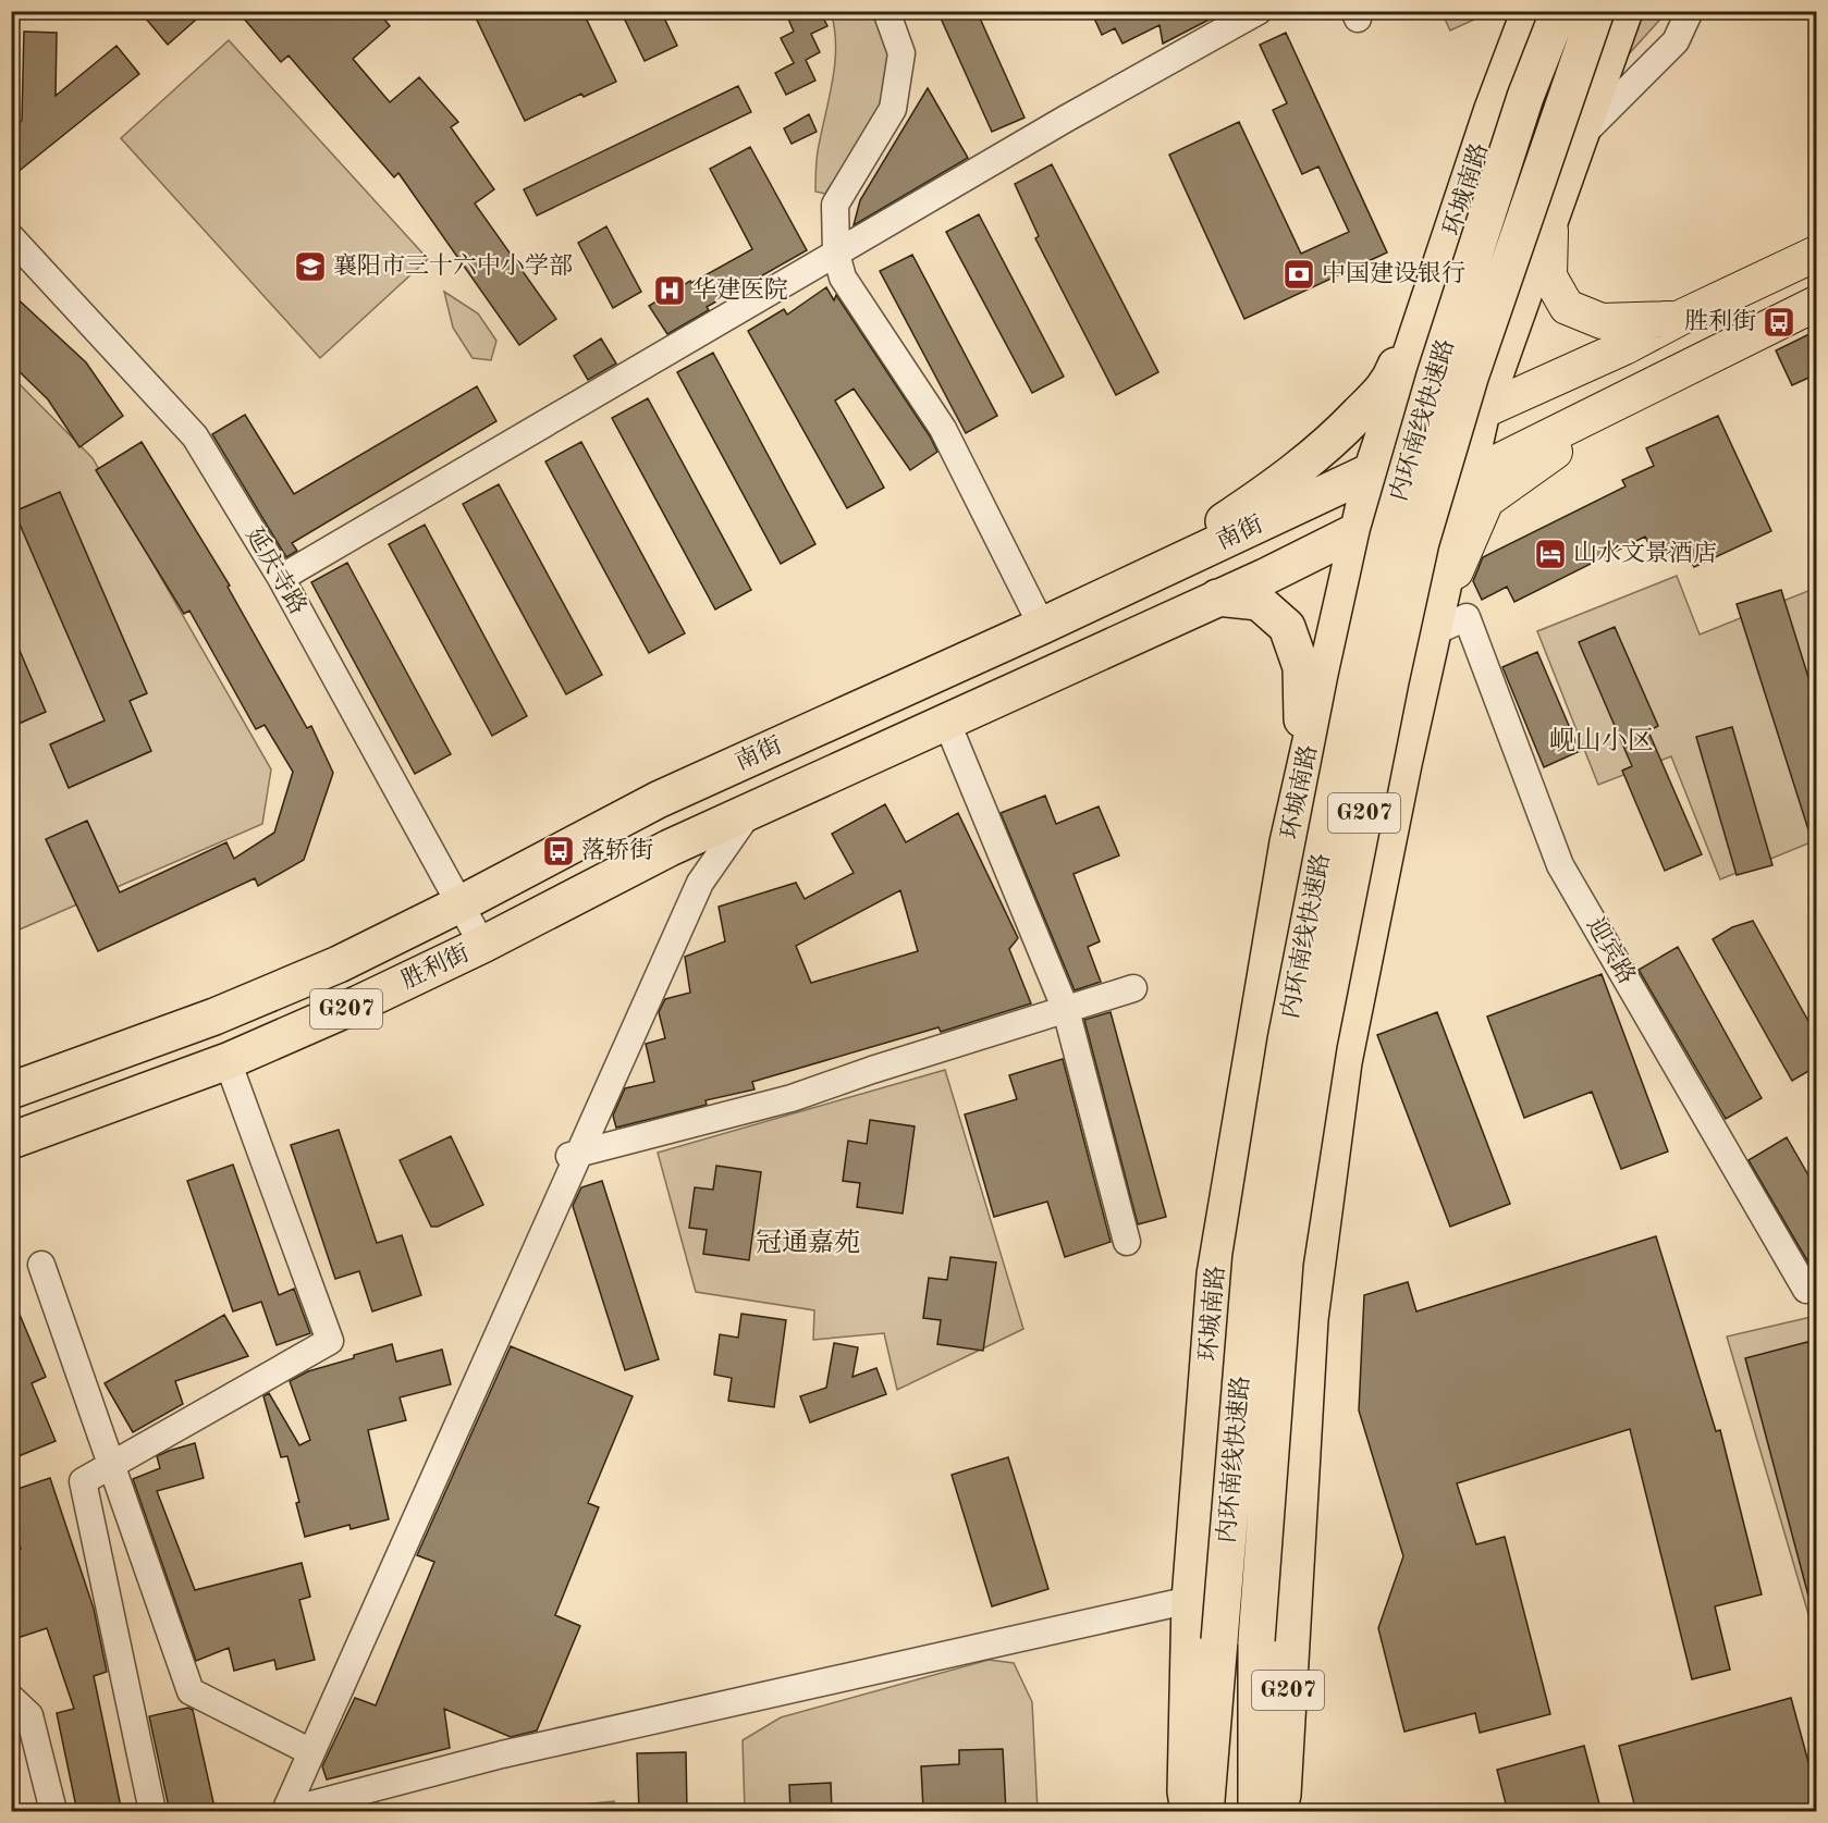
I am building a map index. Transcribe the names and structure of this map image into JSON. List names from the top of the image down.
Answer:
{
  "streets": {
    "highway": [
      "环城南路",
      "内环南线快速路",
      "南街",
      "G207",
      "胜利街"
    ],
    "street": ["延庆寺路", "迎宾路"]
  },
  "crossings": [
    ["环城南路", "南街"],
    ["环城南路", "G207"],
    ["南街", "延庆寺路"],
    ["南街", "胜利街"],
    ["延庆寺路", "胜利街"],
    ["G207", "迎宾路"]
  ],
  "districts": ["岘山小区", "冠通嘉苑"],
  "places": {
    "school or university": ["襄阳市三十六中小学部"],
    "bank": ["中国建设银行"],
    "hospital": ["华建医院"],
    "bus stop": ["胜利街", "落轿街"],
    "hotel": ["山水文景酒店"]
  }
}
